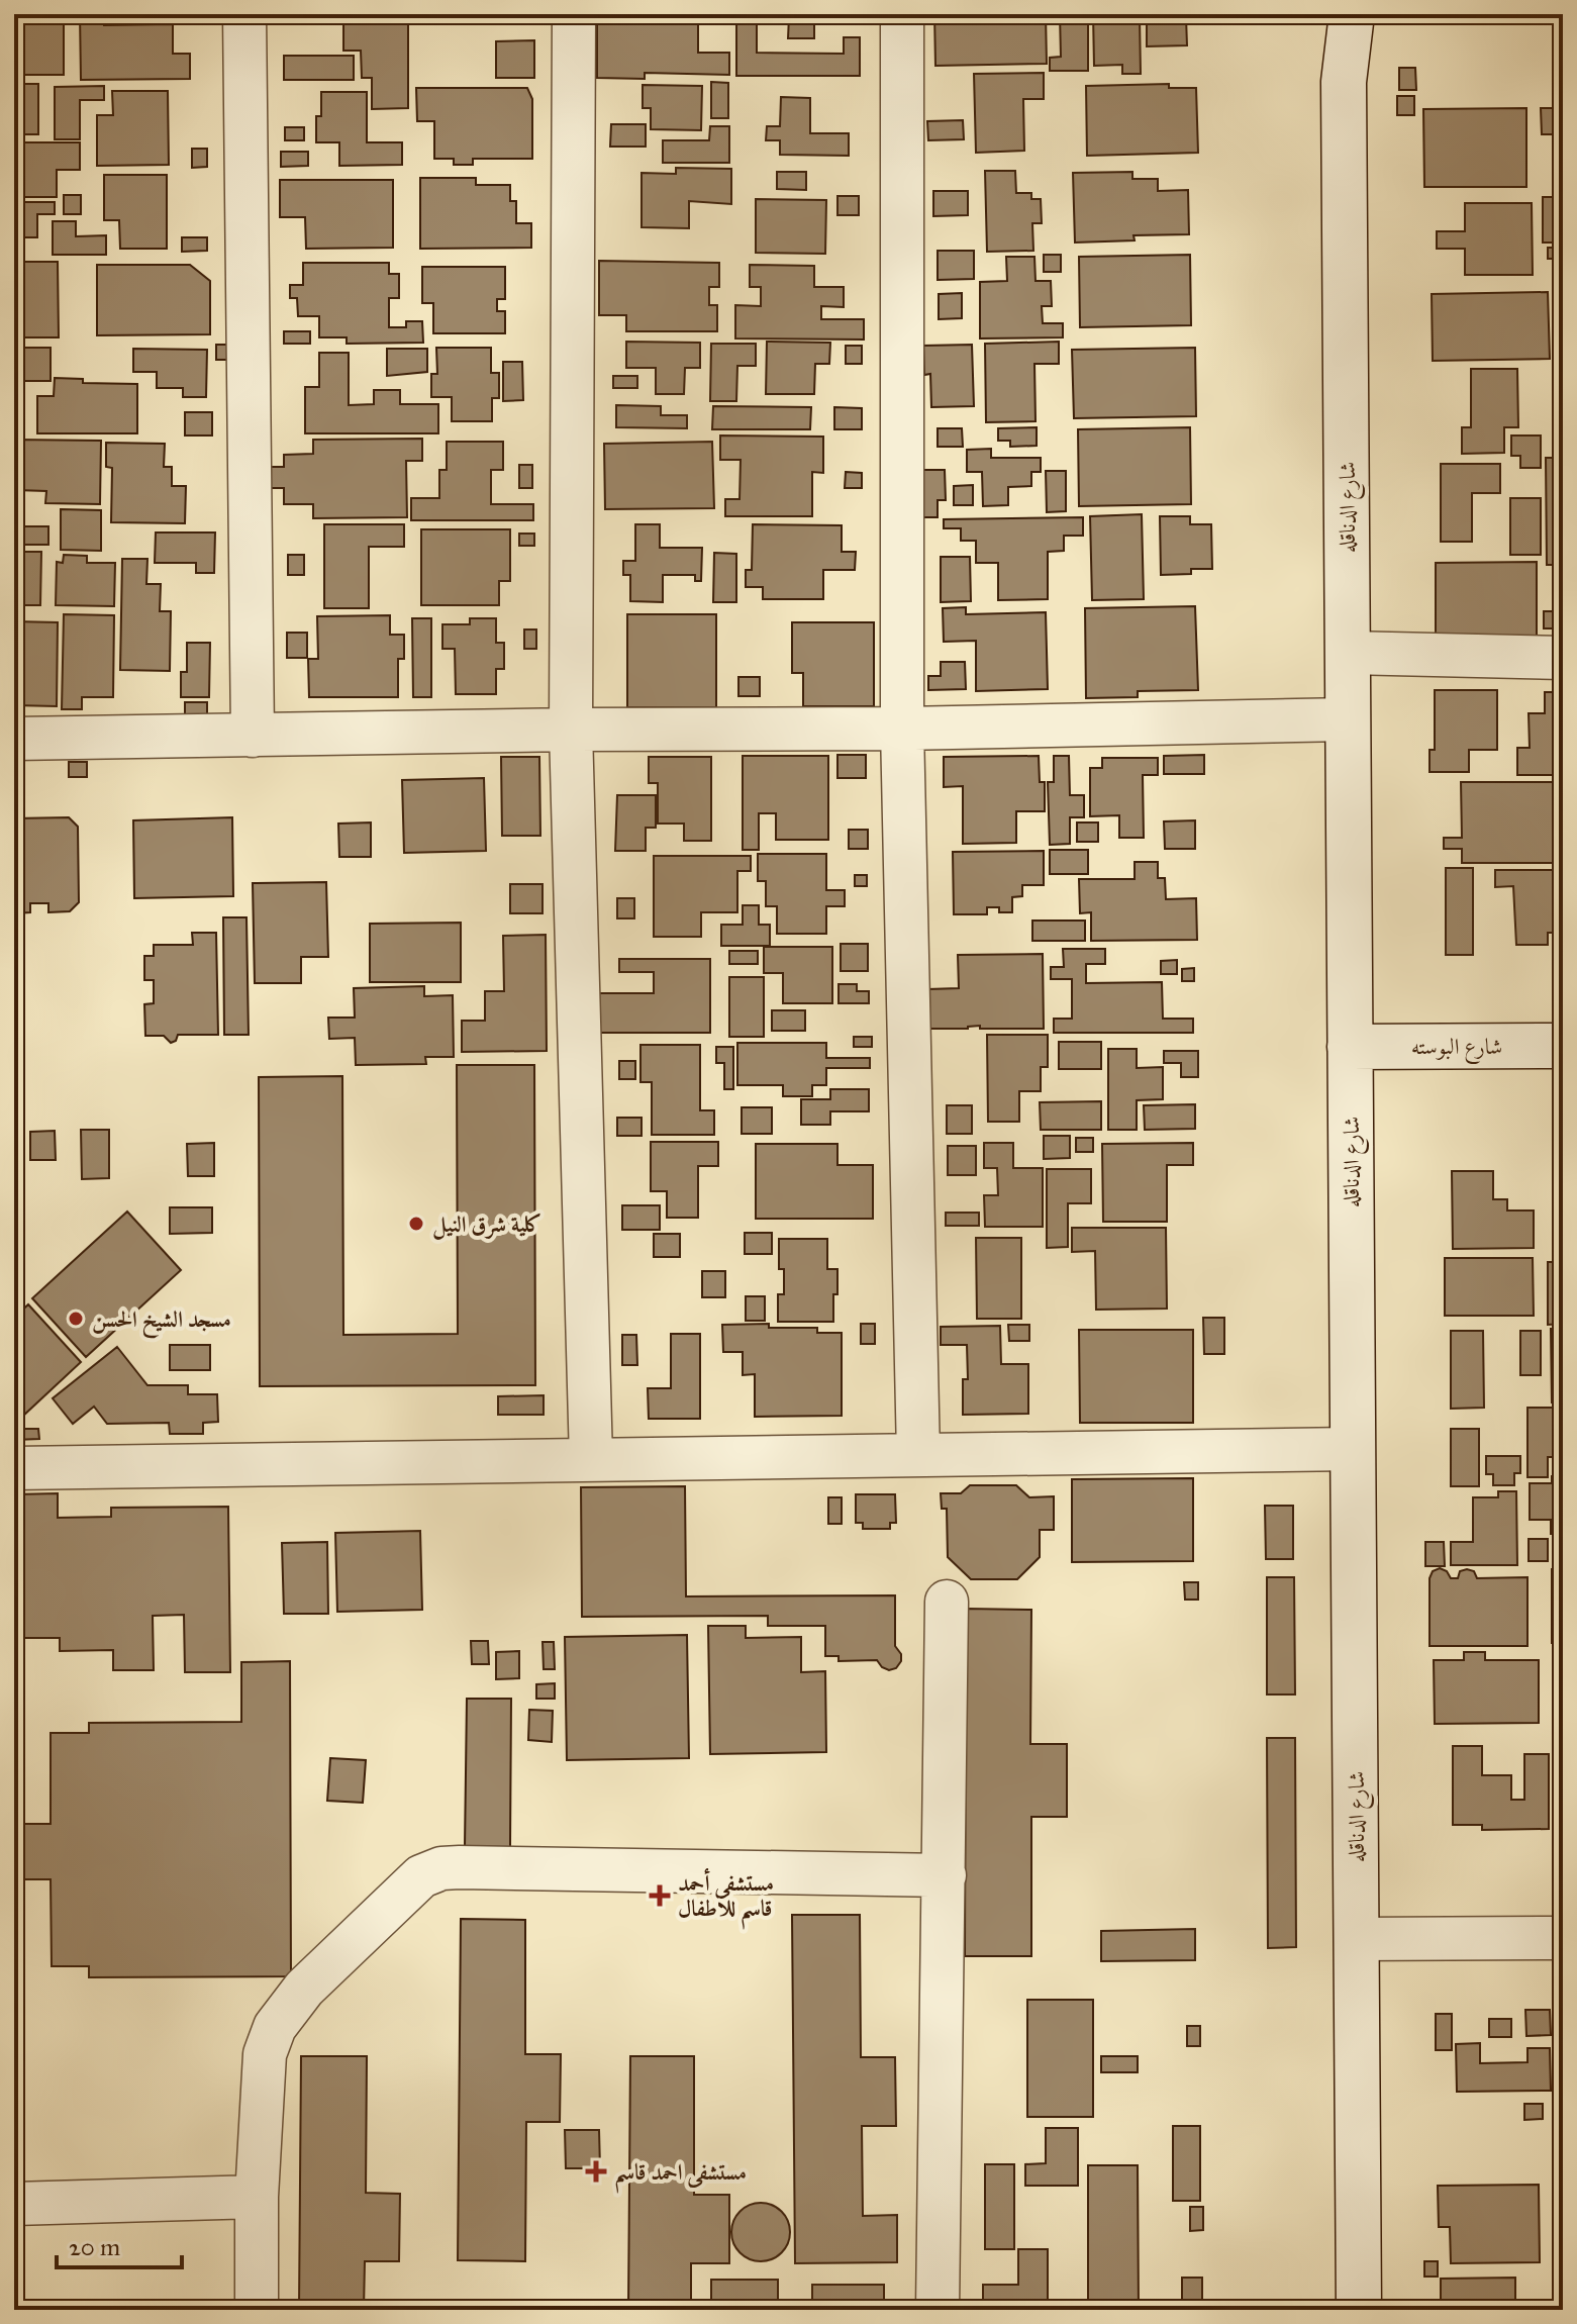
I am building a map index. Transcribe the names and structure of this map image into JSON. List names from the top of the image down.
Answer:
{
  "streets": {
    "street": ["شارع الدناقله", "شارع البوسته"]
  },
  "crossings": [
    ["شارع الدناقله", "شارع البوسته"]
  ],
  "places": {
    "other": ["كلية شرق النيل", "مسجد الشيخ الحسن"],
    "health": ["مستشفى أحمد قاسم للاطفال", "مستشفى احمد قاسم"]
  },
  "scale_bar": "20 m"
}
